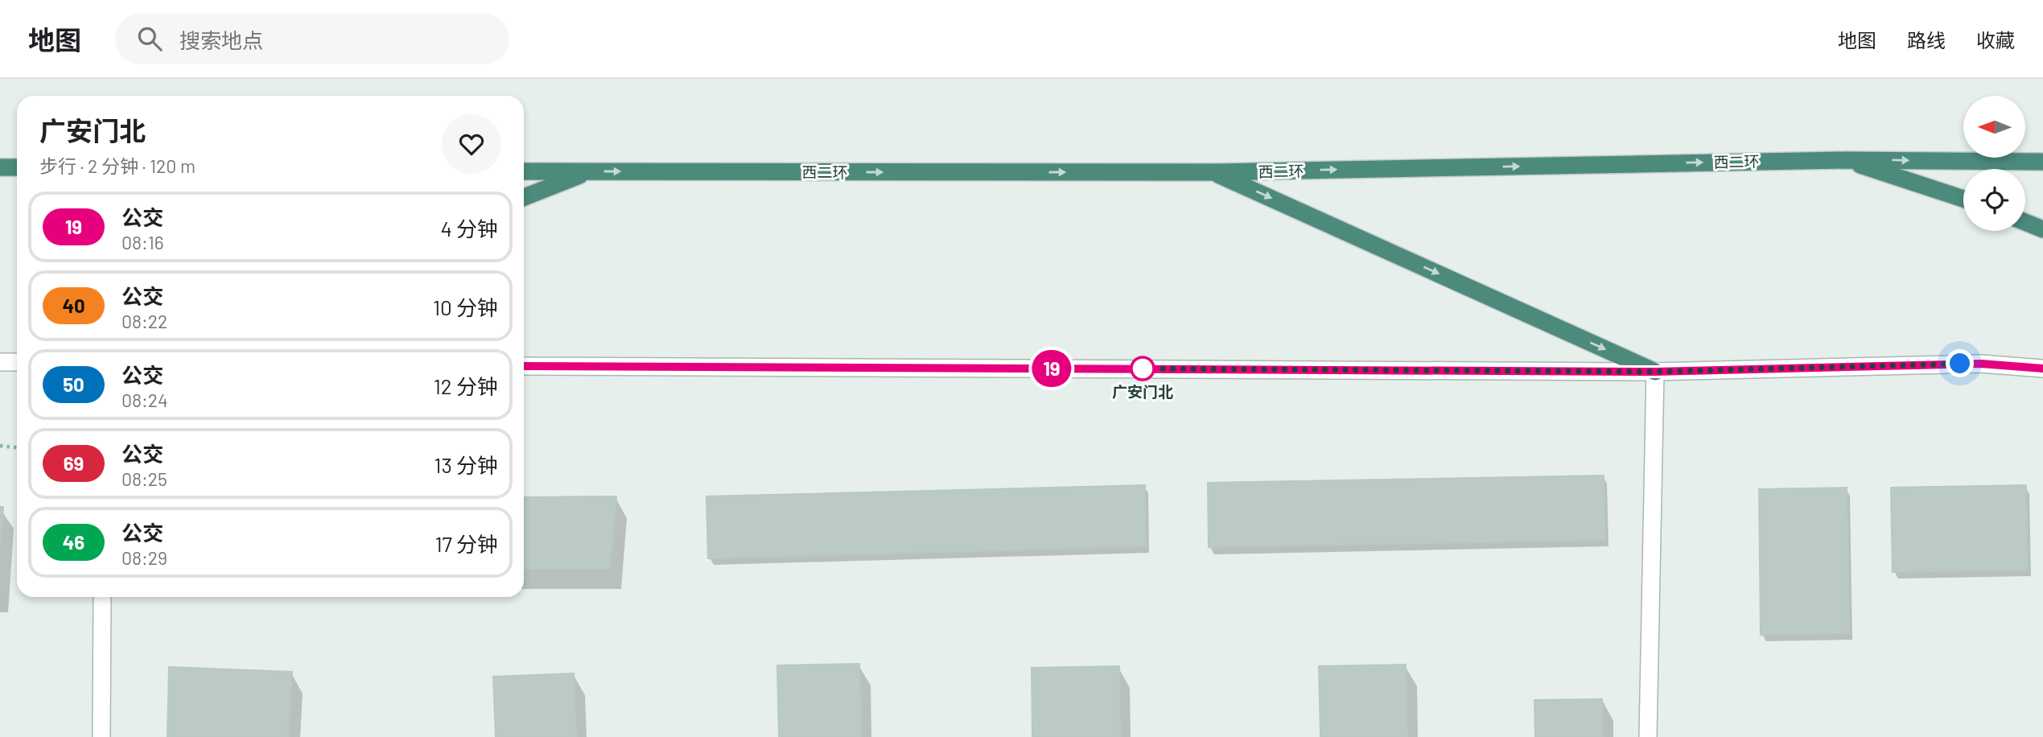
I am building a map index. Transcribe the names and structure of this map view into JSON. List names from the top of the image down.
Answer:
{
  "streets": {
    "highway": ["西二环"]
  },
  "places": ["广安门北"],
  "lines": ["bus line 19"],
  "north": "left",
  "page": {
    "header": "地图",
    "search": "搜索地点",
    "nav": ["地图", "路线", "收藏"],
    "on_map": "19",
    "heading": ["广安门北", "步行 · 2 分钟 · 120 m"],
    "list": [
      {
        "mark": "19",
        "name": "公交",
        "note": "08:16",
        "value": "4 分钟"
      },
      {
        "mark": "40",
        "name": "公交",
        "note": "08:22",
        "value": "10 分钟"
      },
      {
        "mark": "50",
        "name": "公交",
        "note": "08:24",
        "value": "12 分钟"
      },
      {
        "mark": "69",
        "name": "公交",
        "note": "08:25",
        "value": "13 分钟"
      },
      {
        "mark": "46",
        "name": "公交",
        "note": "08:29",
        "value": "17 分钟"
      }
    ]
  }
}
